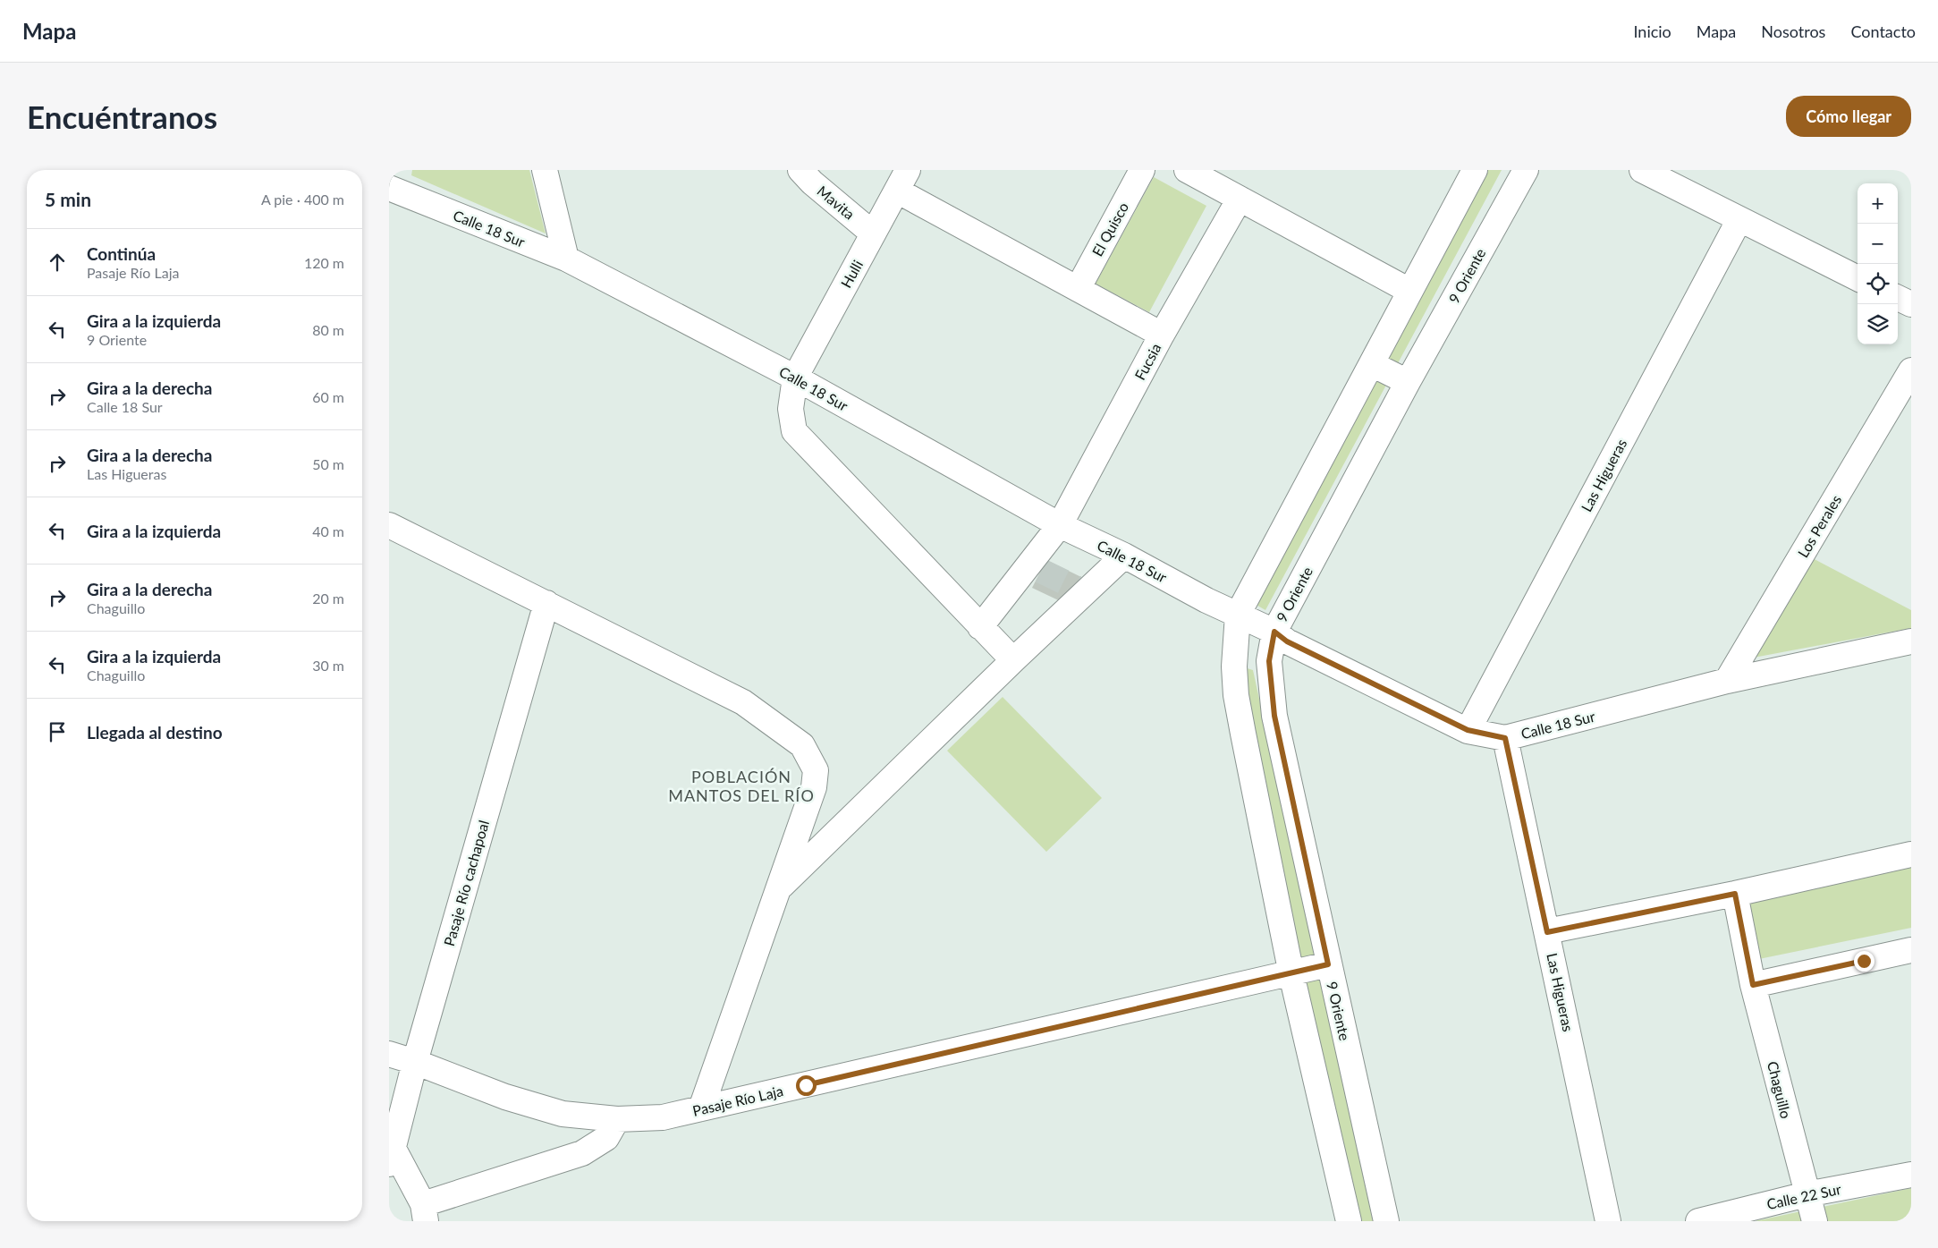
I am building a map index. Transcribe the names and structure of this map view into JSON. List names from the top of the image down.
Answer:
{
  "streets": {
    "street": [
      "Mavita",
      "Calle 18 Sur",
      "El Quisco",
      "Hulli",
      "9 Oriente",
      "Fucsia",
      "Las Higueras",
      "Los Perales",
      "Pasaje Río cachapoal",
      "Chaguillo",
      "Pasaje Río Laja",
      "Calle 22 Sur"
    ]
  },
  "crossings": [
    ["Mavita", "Hulli"],
    ["Calle 18 Sur", "Hulli"],
    ["Calle 18 Sur", "9 Oriente"],
    ["Calle 18 Sur", "Fucsia"],
    ["Calle 18 Sur", "Las Higueras"],
    ["Calle 18 Sur", "Los Perales"],
    ["9 Oriente", "Pasaje Río Laja"],
    ["Pasaje Río cachapoal", "Pasaje Río Laja"],
    ["Chaguillo", "Calle 22 Sur"]
  ],
  "districts": ["POBLACIÓN MANTOS DEL RÍO"],
  "page": {
    "header": "Mapa",
    "nav": [
      "Inicio",
      "Mapa",
      "Nosotros",
      "Contacto"
    ],
    "buttons": "Cómo llegar",
    "title": "Encuéntranos",
    "heading": ["5 min", "A pie · 400 m"],
    "map_buttons": ["+", "−"],
    "list": [
      ["Continúa", "Pasaje Río Laja", "120 m"],
      ["Gira a la izquierda", "9 Oriente", "80 m"],
      ["Gira a la derecha", "Calle 18 Sur", "60 m"],
      ["Gira a la derecha", "Las Higueras", "50 m"],
      ["Gira a la izquierda", "40 m"],
      ["Gira a la derecha", "Chaguillo", "20 m"],
      ["Gira a la izquierda", "Chaguillo", "30 m"],
      "Llegada al destino"
    ]
  }
}
